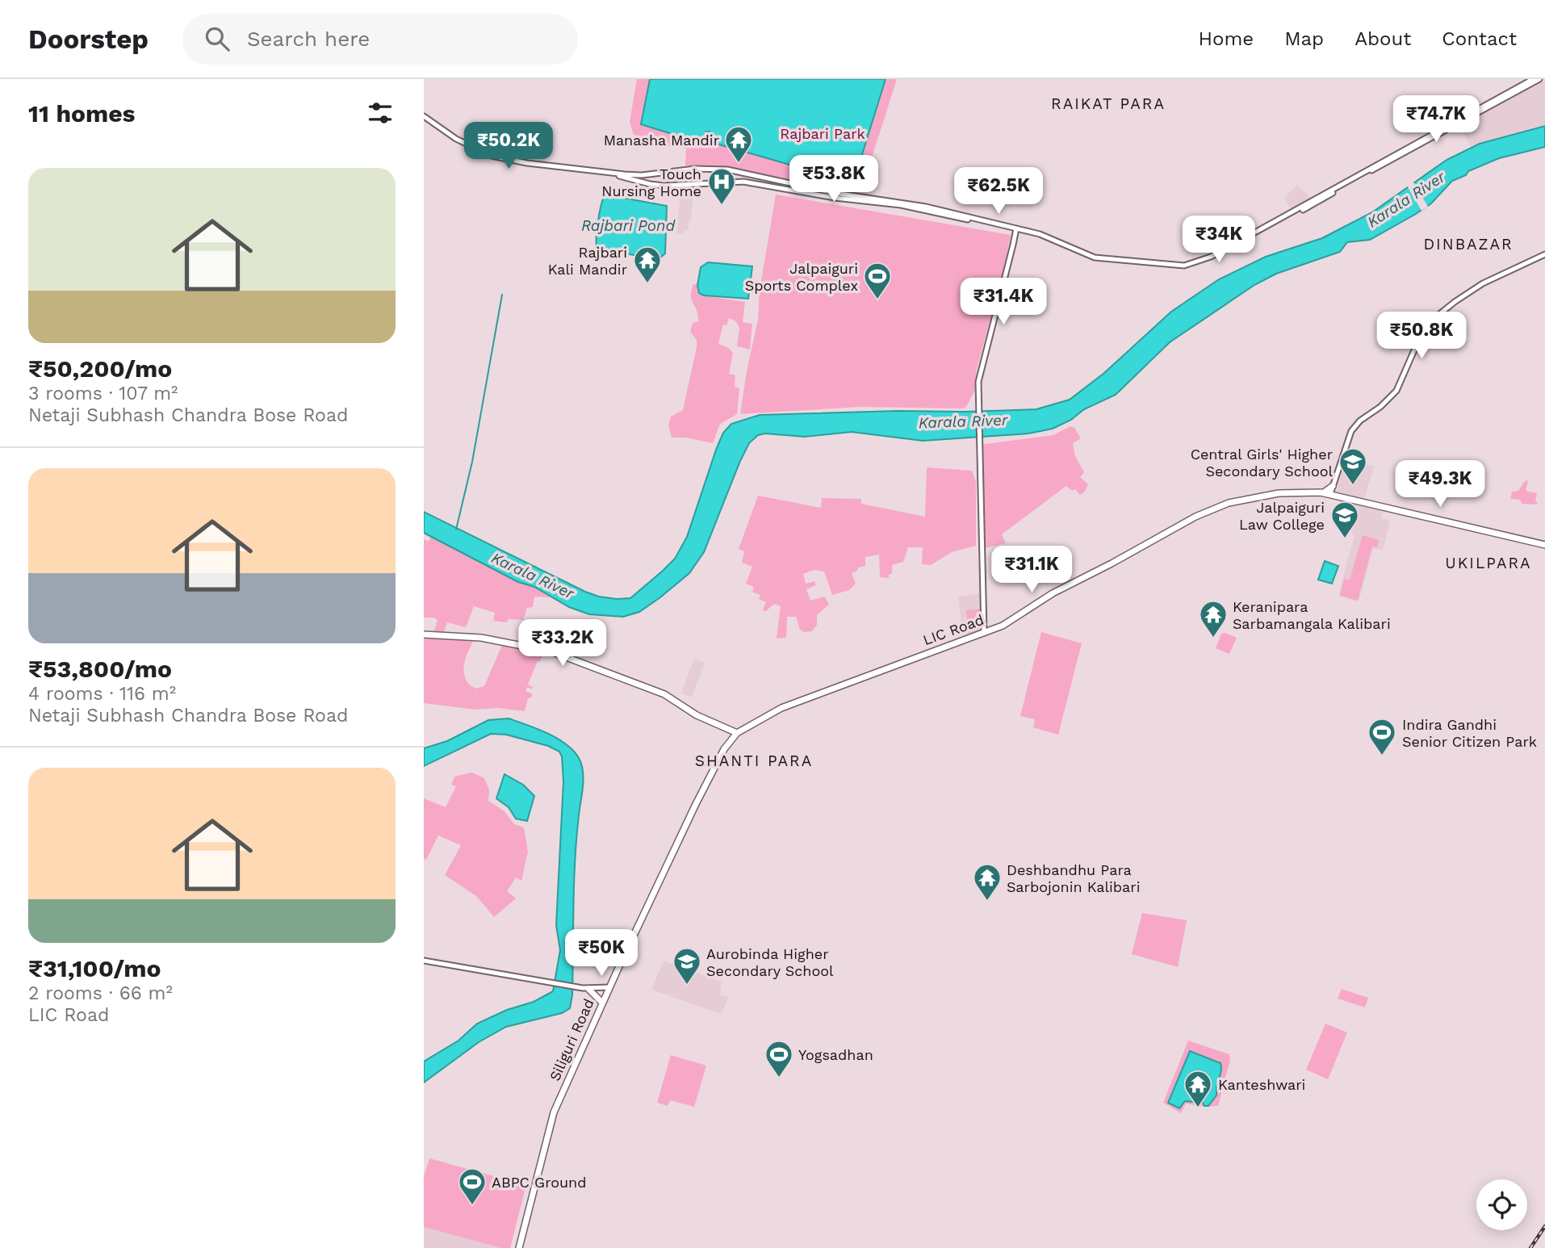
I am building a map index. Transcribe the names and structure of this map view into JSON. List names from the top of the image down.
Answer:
{
  "streets": {
    "main road": ["LIC Road", "Siliguri Road"]
  },
  "crossings": [
    ["LIC Road", "Siliguri Road"]
  ],
  "districts": [
    "RAIKAT PARA",
    "DINBAZAR",
    "UKILPARA",
    "SHANTI PARA"
  ],
  "water": ["Karala River", "Rajbari Pond"],
  "parks": ["Rajbari Park"],
  "places": {
    "temple": [
      "Manasha Mandir",
      "Rajbari Kali Mandir",
      "Keranipara Sarbamangala Kalibari",
      "Deshbandhu Para Sarbojonin Kalibari",
      "Kanteshwari"
    ],
    "hospital": ["Touch Nursing Home"],
    "sports": [
      "Jalpaiguri Sports Complex",
      "Indira Gandhi Senior Citizen Park",
      "Yogsadhan",
      "ABPC Ground"
    ],
    "school or university": ["Central Girls' Higher Secondary School", "Jalpaiguri Law College", "Aurobinda Higher Secondary School"]
  },
  "page": {
    "header": "Doorstep",
    "search": "Search here",
    "nav": [
      "Home",
      "Map",
      "About",
      "Contact"
    ],
    "heading": "11 homes",
    "price": [
      "₹74.7K",
      "₹50.2K",
      "₹53.8K",
      "₹62.5K",
      "₹34K",
      "₹31.4K",
      "₹50.8K",
      "₹49.3K",
      "₹31.1K",
      "₹33.2K",
      "₹50K"
    ],
    "list": [
      {
        "name": "₹50,200/mo",
        "note": "3 rooms · 107 m² · Netaji Subhash Chandra Bose Road"
      },
      {
        "name": "₹53,800/mo",
        "note": "4 rooms · 116 m² · Netaji Subhash Chandra Bose Road"
      },
      {
        "name": "₹31,100/mo",
        "note": "2 rooms · 66 m² · LIC Road"
      }
    ]
  }
}
